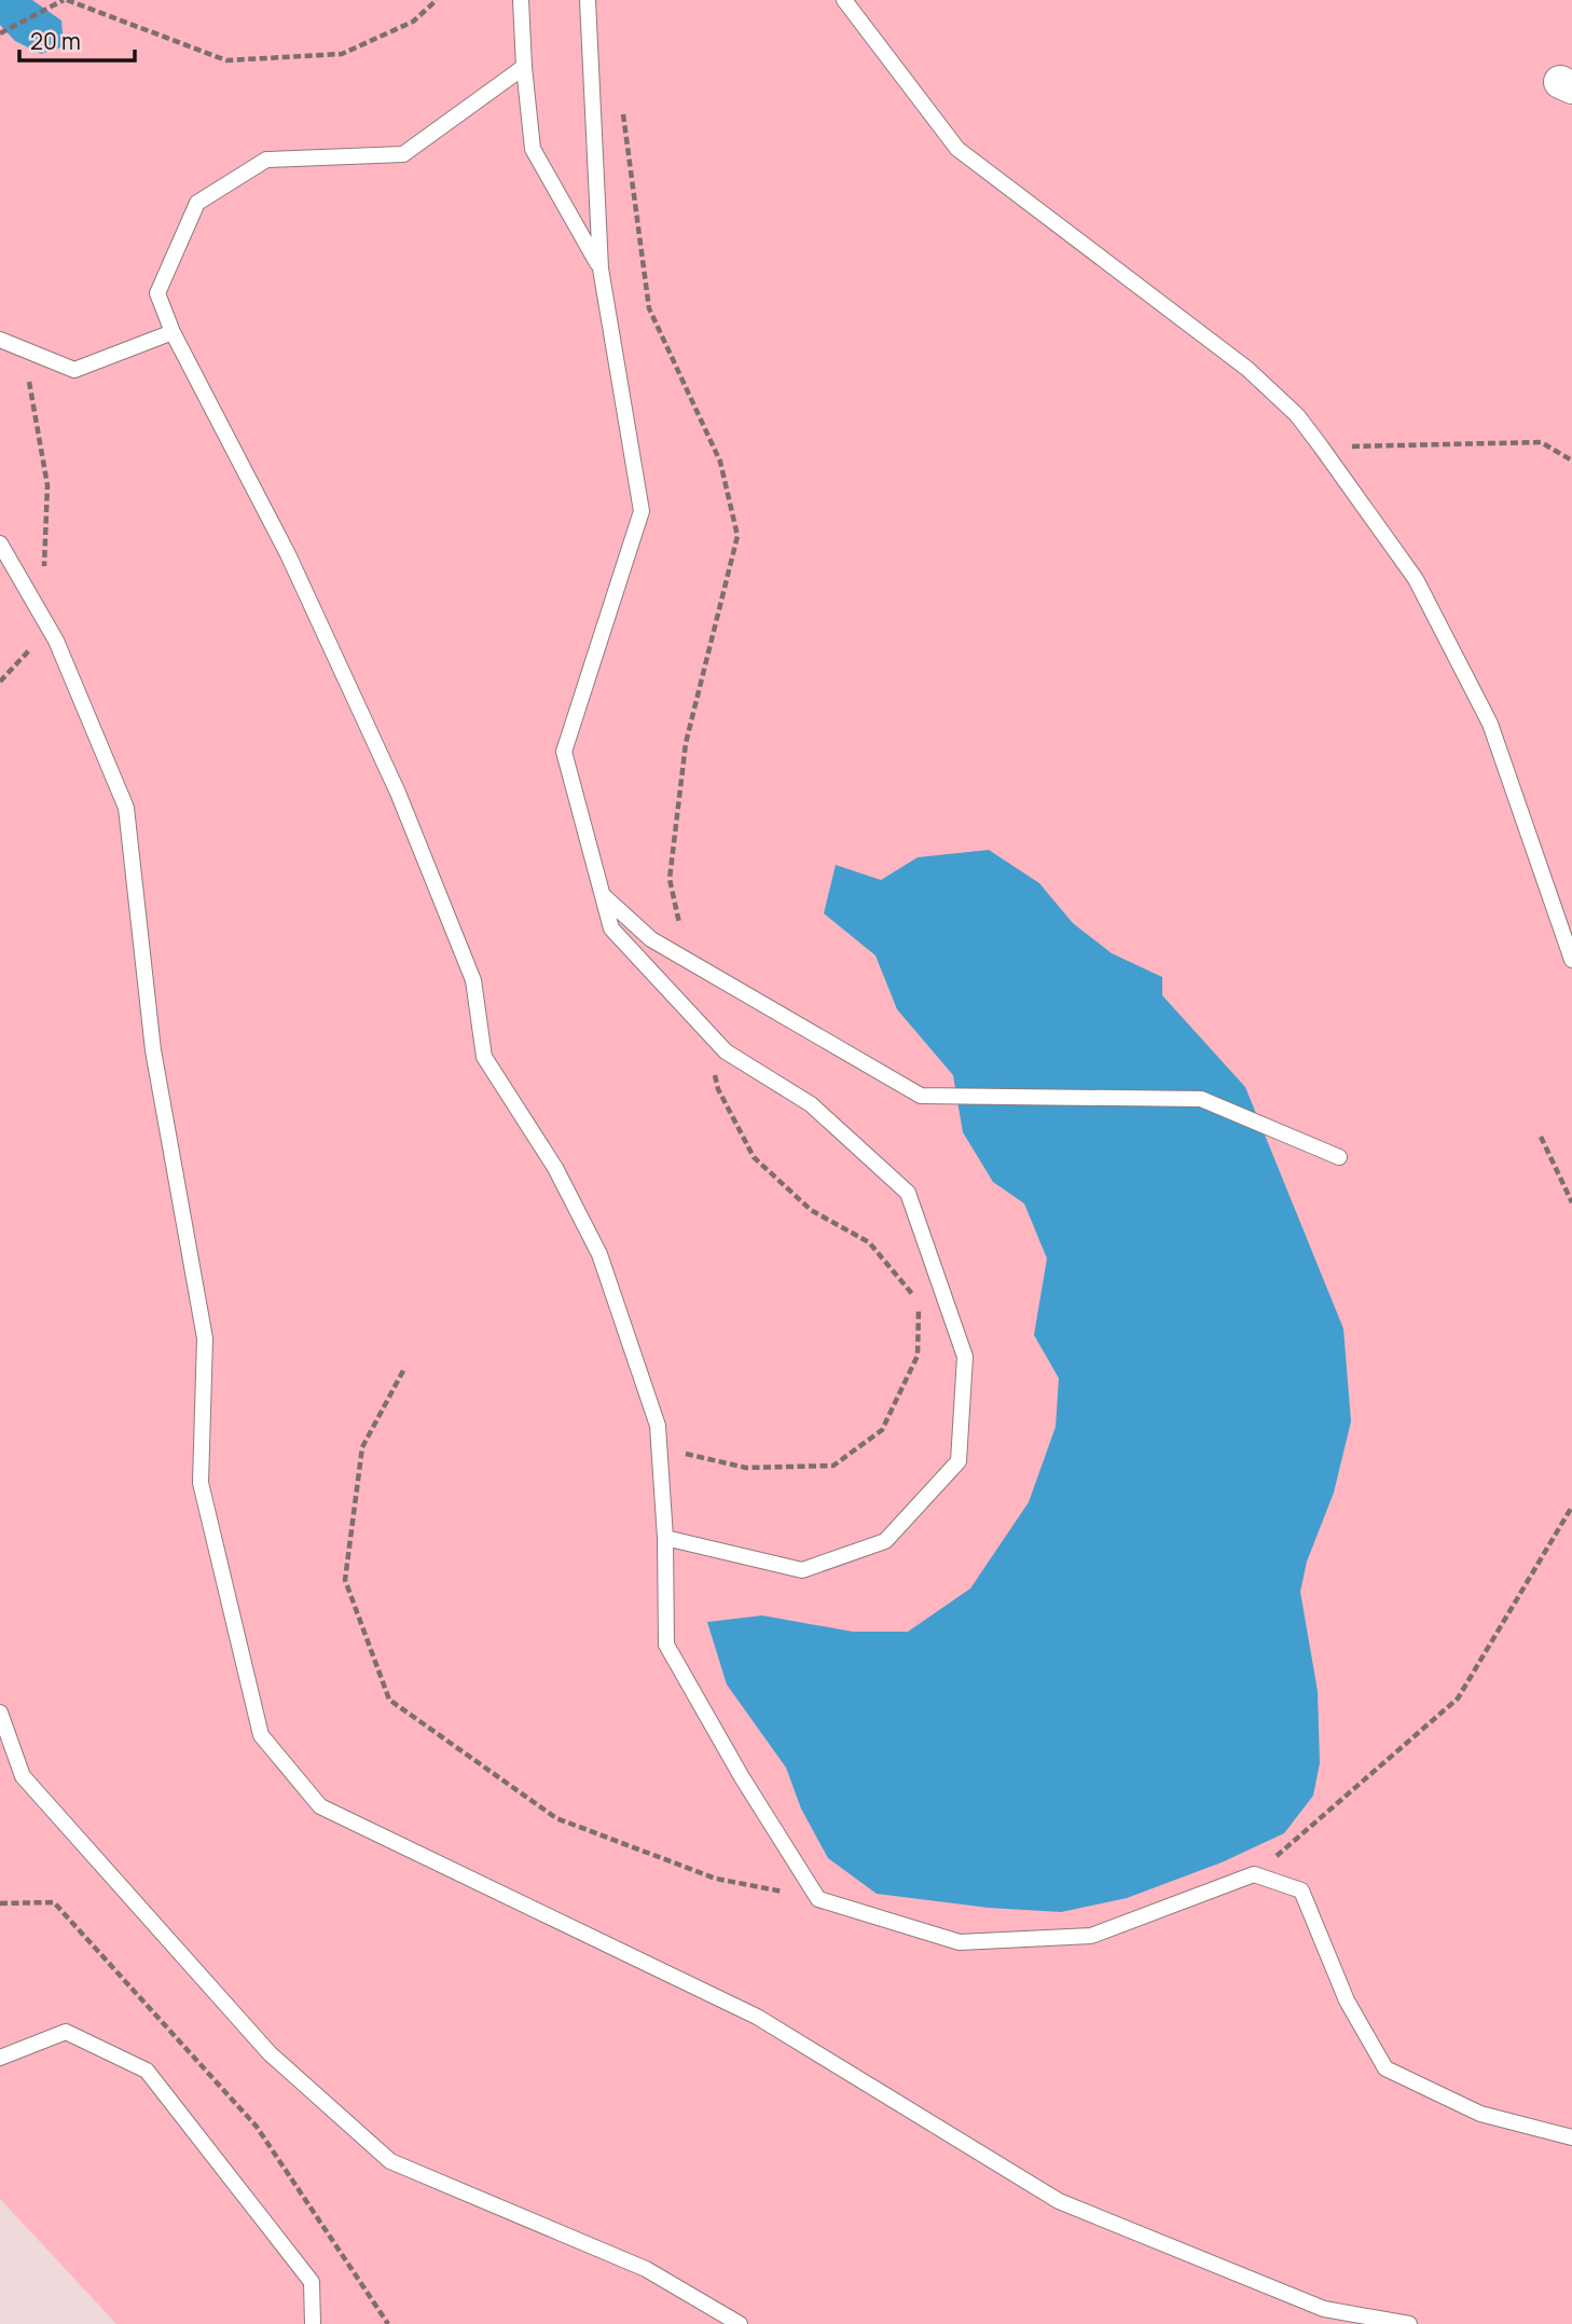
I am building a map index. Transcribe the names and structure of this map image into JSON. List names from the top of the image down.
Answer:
{
  "scale_bar": "20 m"
}
